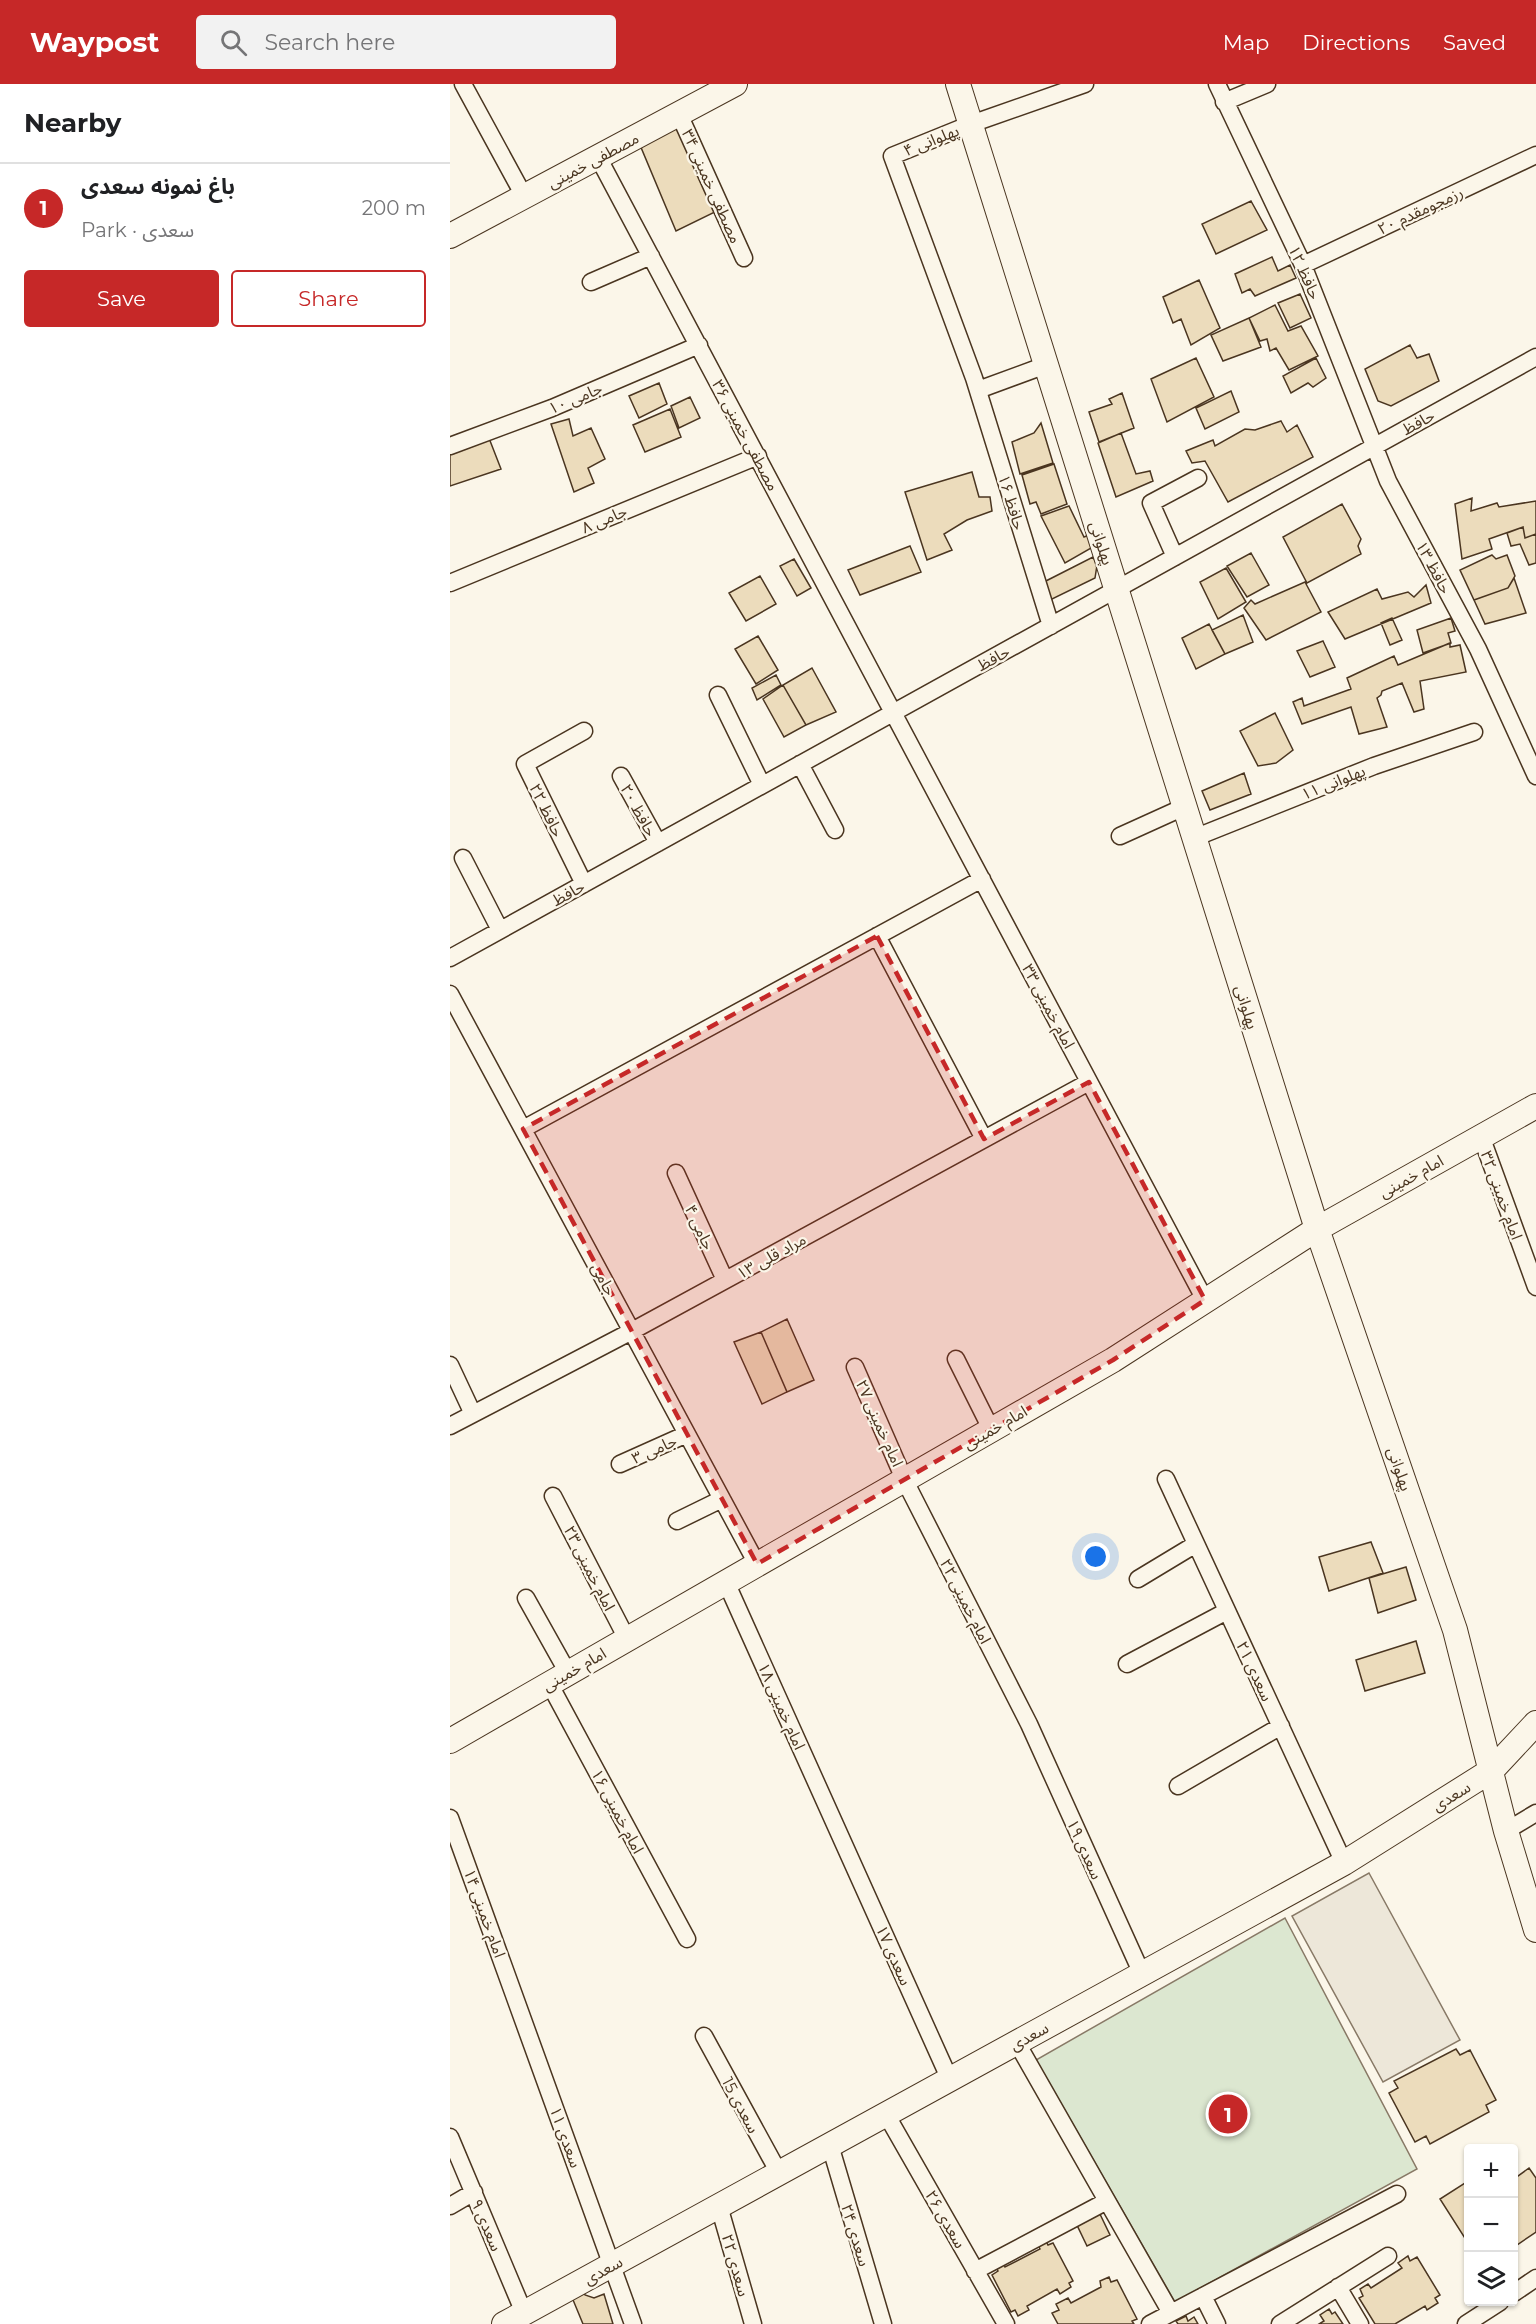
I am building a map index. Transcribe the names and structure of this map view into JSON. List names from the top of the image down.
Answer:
{
  "streets": {
    "main road": [
      "مصطفی خمینی",
      "پهلوانی",
      "امام خمینی",
      "سعدی"
    ],
    "street": [
      "پهلوانی ۴",
      "مصطفی خمینی ۳۴",
      "رزمجومقدم ۲۰",
      "حافظ ۱۲",
      "جامی ۱۰",
      "حافظ",
      "مصطفی خمینی ۳۶",
      "حافظ ۱۶",
      "جامی ۸",
      "حافظ ۱۳",
      "پهلوانی ۱۱",
      "حافظ ۲۲",
      "حافظ ۲۰",
      "امام خمینی ۳۳",
      "امام خمینی ۳۲",
      "جامی ۴",
      "مراد قلی ۱۳",
      "جامی",
      "امام خمینی ۲۷",
      "جامی ۳",
      "امام خمینی ۲۳",
      "امام خمینی ۲۲",
      "سعدی ۲۱",
      "امام خمینی ۱۸",
      "امام خمینی ۱۶",
      "سعدی ۱۹",
      "امام خمینی ۱۴",
      "سعدی ۱۷",
      "سعدی 15",
      "سعدی ۱۱",
      "سعدی ۲۶",
      "سعدی ۹",
      "سعدی ۲۴",
      "سعدی ۲۲"
    ]
  },
  "crossings": [
    ["پهلوانی ۴", "حافظ ۱۶"],
    ["پهلوانی ۴", "پهلوانی"],
    ["مصطفی خمینی", "مصطفی خمینی ۳۴"],
    ["مصطفی خمینی", "مصطفی خمینی ۳۶"],
    ["رزمجومقدم ۲۰", "حافظ ۱۲"],
    ["حافظ ۱۲", "حافظ"],
    ["حافظ ۱۲", "حافظ ۱۳"],
    ["جامی ۱۰", "مصطفی خمینی ۳۶"],
    ["حافظ", "مصطفی خمینی ۳۶"],
    ["حافظ", "حافظ ۱۶"],
    ["حافظ", "پهلوانی"],
    ["حافظ", "حافظ ۱۳"],
    ["حافظ", "حافظ ۲۲"],
    ["حافظ", "حافظ ۲۰"],
    ["حافظ", "امام خمینی ۳۳"],
    ["مصطفی خمینی ۳۶", "جامی ۸"],
    ["مصطفی خمینی ۳۶", "امام خمینی ۳۳"],
    ["پهلوانی", "پهلوانی ۱۱"],
    ["پهلوانی", "امام خمینی"],
    ["پهلوانی", "سعدی"],
    ["امام خمینی ۳۳", "امام خمینی"],
    ["امام خمینی ۳۳", "مراد قلی ۱۳"],
    ["امام خمینی", "امام خمینی ۳۲"],
    ["امام خمینی", "جامی"],
    ["امام خمینی", "امام خمینی ۲۷"],
    ["امام خمینی", "امام خمینی ۲۳"],
    ["امام خمینی", "امام خمینی ۲۲"],
    ["امام خمینی", "امام خمینی ۱۸"],
    ["امام خمینی", "امام خمینی ۱۶"],
    ["جامی ۴", "مراد قلی ۱۳"],
    ["مراد قلی ۱۳", "جامی"],
    ["جامی", "جامی ۳"],
    ["امام خمینی ۲۷", "امام خمینی ۲۲"],
    ["امام خمینی ۲۲", "سعدی ۱۹"],
    ["سعدی ۲۱", "سعدی"],
    ["امام خمینی ۱۸", "سعدی ۱۷"],
    ["سعدی", "سعدی ۱۹"],
    ["سعدی", "سعدی ۱۷"],
    ["سعدی", "سعدی 15"],
    ["سعدی", "سعدی ۱۱"],
    ["سعدی", "سعدی ۲۶"],
    ["سعدی", "سعدی ۹"],
    ["سعدی", "سعدی ۲۴"],
    ["سعدی", "سعدی ۲۲"],
    ["امام خمینی ۱۴", "سعدی ۱۱"]
  ],
  "page": {
    "header": "Waypost",
    "search": "Search here",
    "nav": ["Map", "Directions", "Saved"],
    "heading": "Nearby",
    "list": [
      {
        "mark": "1",
        "name": "باغ نمونه سعدی",
        "note": "Park · سعدی",
        "value": "200 m"
      }
    ],
    "buttons": ["Save", "Share"],
    "pins": "1",
    "map_buttons": ["+", "−"]
  }
}
